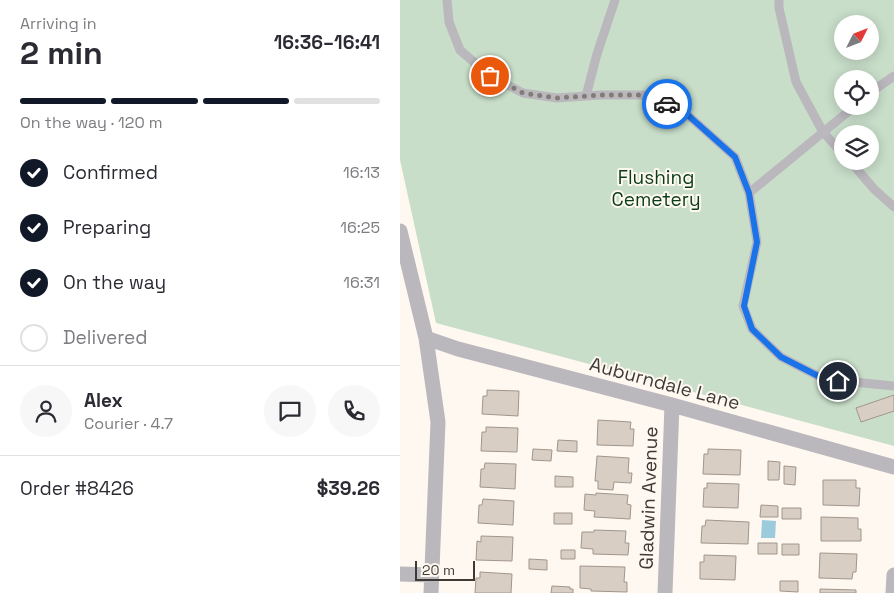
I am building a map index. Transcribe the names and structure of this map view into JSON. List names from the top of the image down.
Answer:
{
  "streets": {
    "street": ["Auburndale Lane", "Gladwin Avenue"]
  },
  "crossings": [
    ["Auburndale Lane", "Gladwin Avenue"]
  ],
  "parks": ["Flushing Cemetery"],
  "scale_bar": "20 m",
  "north": "top right",
  "page": {
    "heading": ["2 min", "Arriving in", "16:36–16:41"],
    "panel": [
      "Alex",
      "Courier · 4.7",
      "Order #8426",
      "$39.26"
    ],
    "bar": "On the way · 120 m",
    "list": [
      ["Confirmed", "16:13"],
      ["Preparing", "16:25"],
      ["On the way", "16:31"],
      "Delivered"
    ],
    "scale": "20 m"
  }
}
